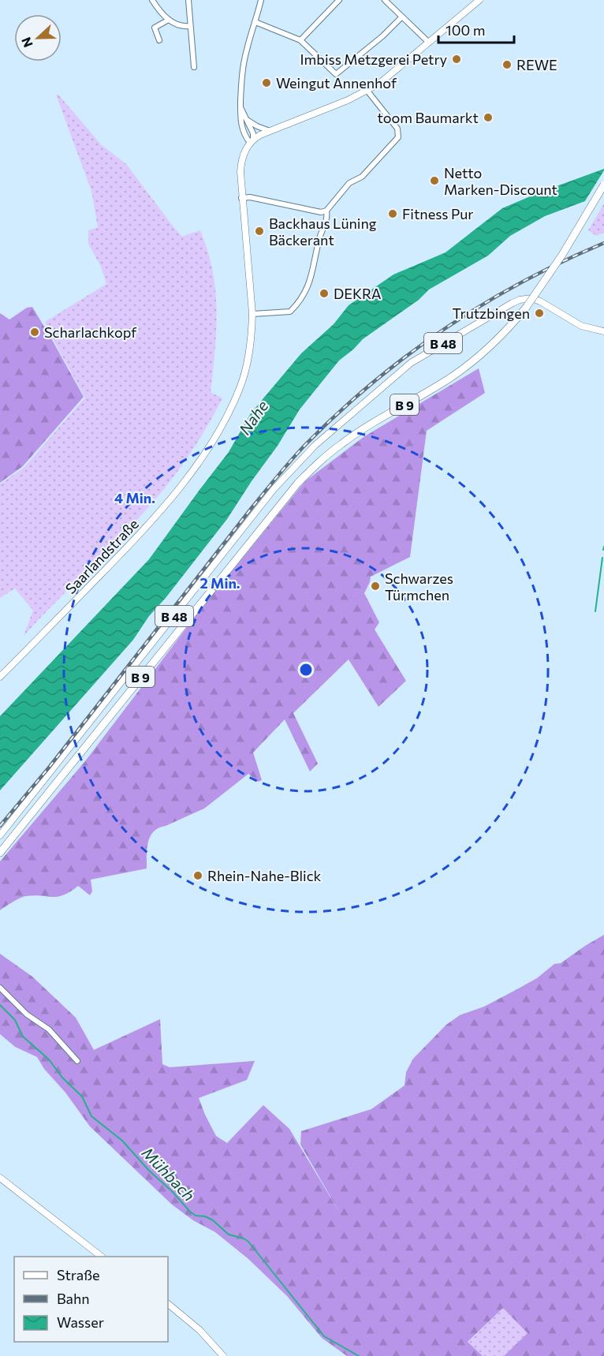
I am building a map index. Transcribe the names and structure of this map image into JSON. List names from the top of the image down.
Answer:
{
  "streets": {
    "highway": ["B 9"],
    "main road": ["B 48", "Saarlandstraße"]
  },
  "water": ["Nahe", "Mühbach"],
  "places": [
    "Imbiss Metzgerei Petry",
    "REWE",
    "Weingut Annenhof",
    "toom Baumarkt",
    "Netto Marken-Discount",
    "Fitness Pur",
    "Backhaus Lüning Bäckerant",
    "DEKRA",
    "Trutzbingen",
    "Scharlachkopf",
    "Schwarzes Türmchen",
    "Rhein-Nahe-Blick"
  ],
  "legend": ["Straße", "Bahn", "Wasser"],
  "scale_bar": "100 m",
  "north": "left",
  "rings": ["4 Min.", "2 Min."]
}
